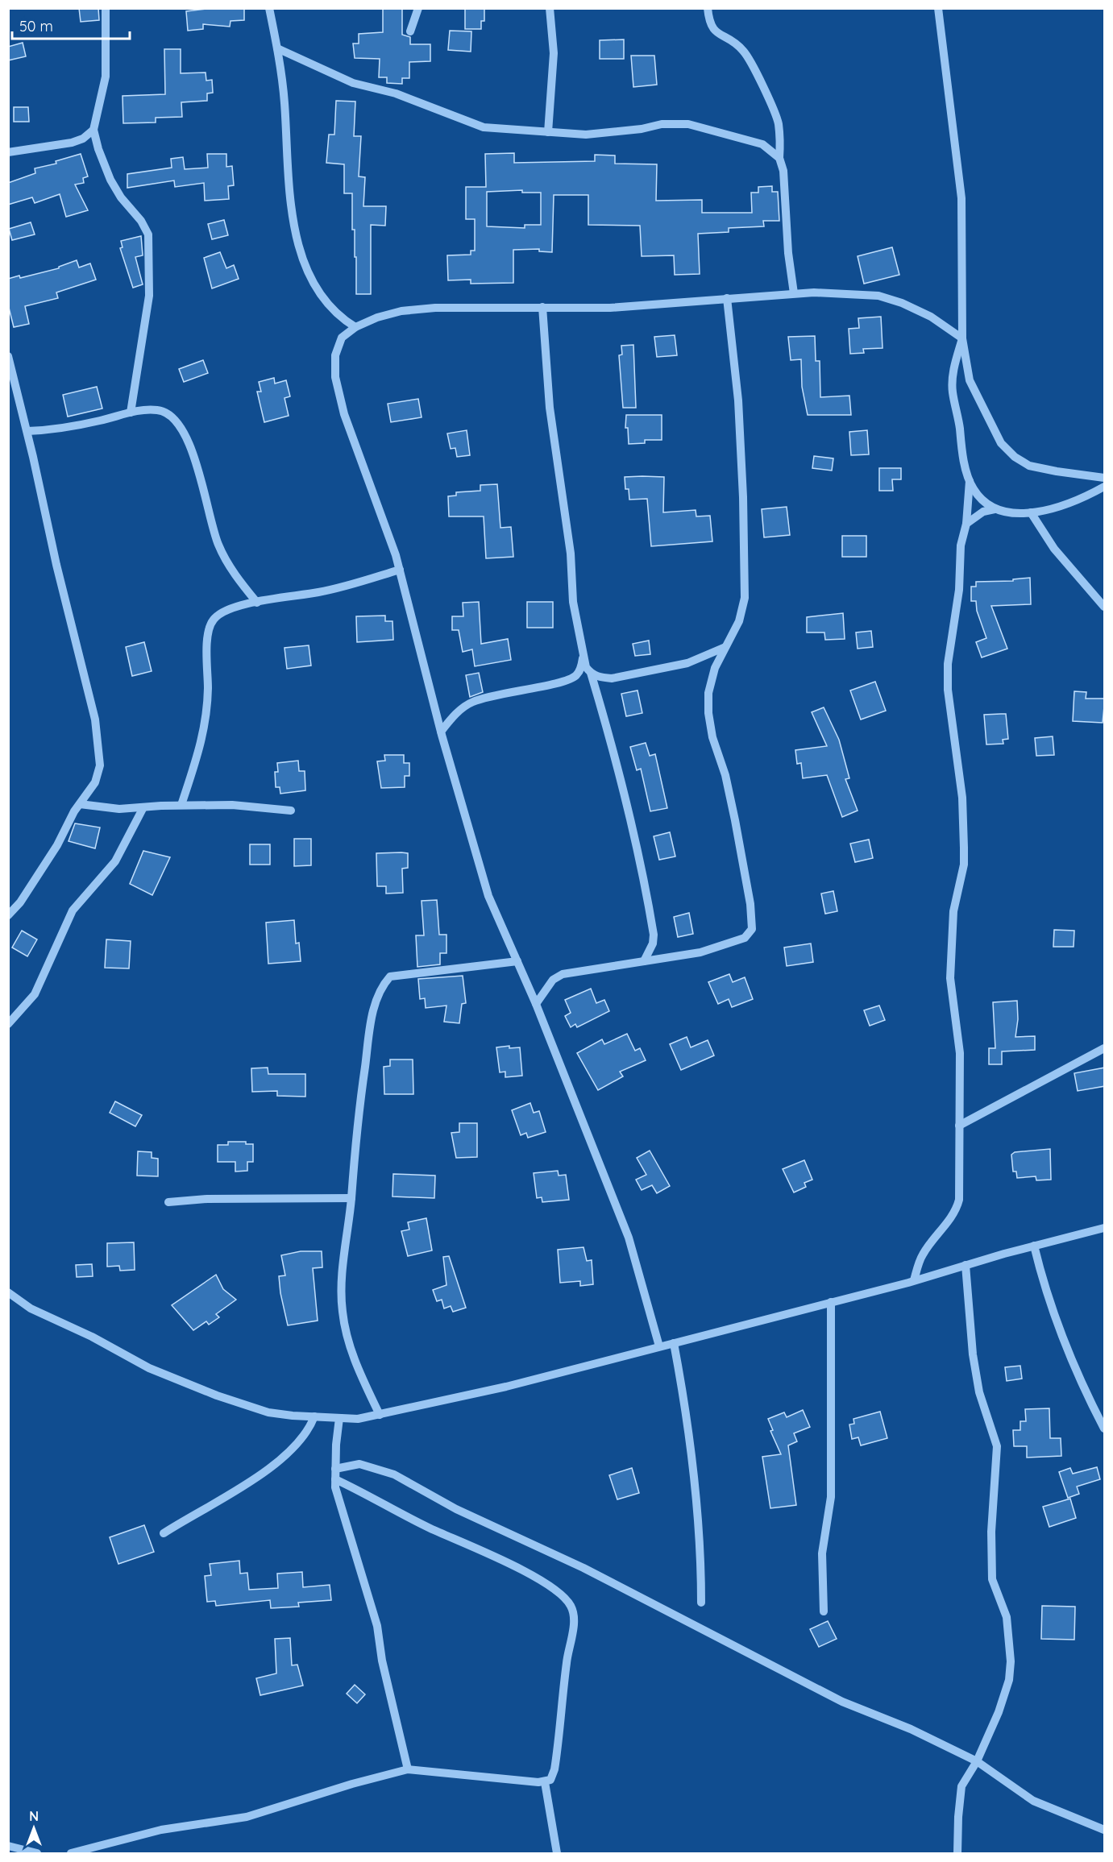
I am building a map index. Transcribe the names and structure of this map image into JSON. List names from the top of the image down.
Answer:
{
  "scale_bar": "50 m",
  "north": "top"
}
